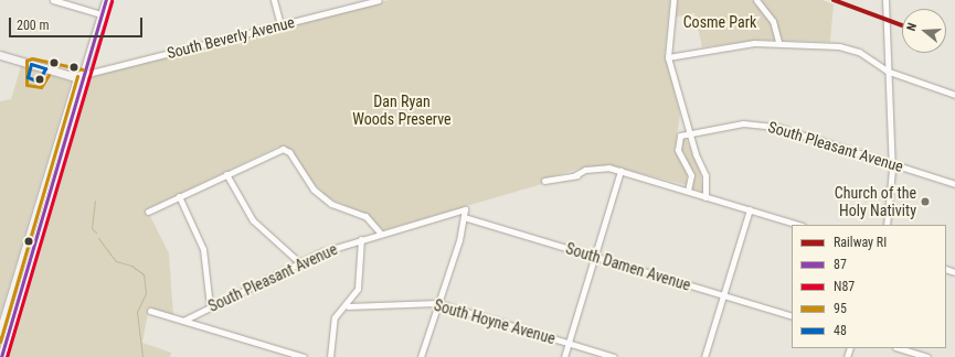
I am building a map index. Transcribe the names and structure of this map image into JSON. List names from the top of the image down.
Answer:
{
  "streets": {
    "street": [
      "South Beverly Avenue",
      "South Pleasant Avenue",
      "South Damen Avenue",
      "South Hoyne Avenue"
    ]
  },
  "crossings": [
    ["South Pleasant Avenue", "South Damen Avenue"]
  ],
  "parks": ["Cosme Park", "Dan Ryan Woods Preserve"],
  "places": ["Church of the Holy Nativity"],
  "lines": [
    "rail line RI",
    "transit line 87",
    "transit line N87",
    "transit line 95",
    "transit line 48"
  ],
  "legend": [
    "Railway RI",
    "87",
    "N87",
    "95",
    "48"
  ],
  "scale_bar": "200 m",
  "north": "left"
}
